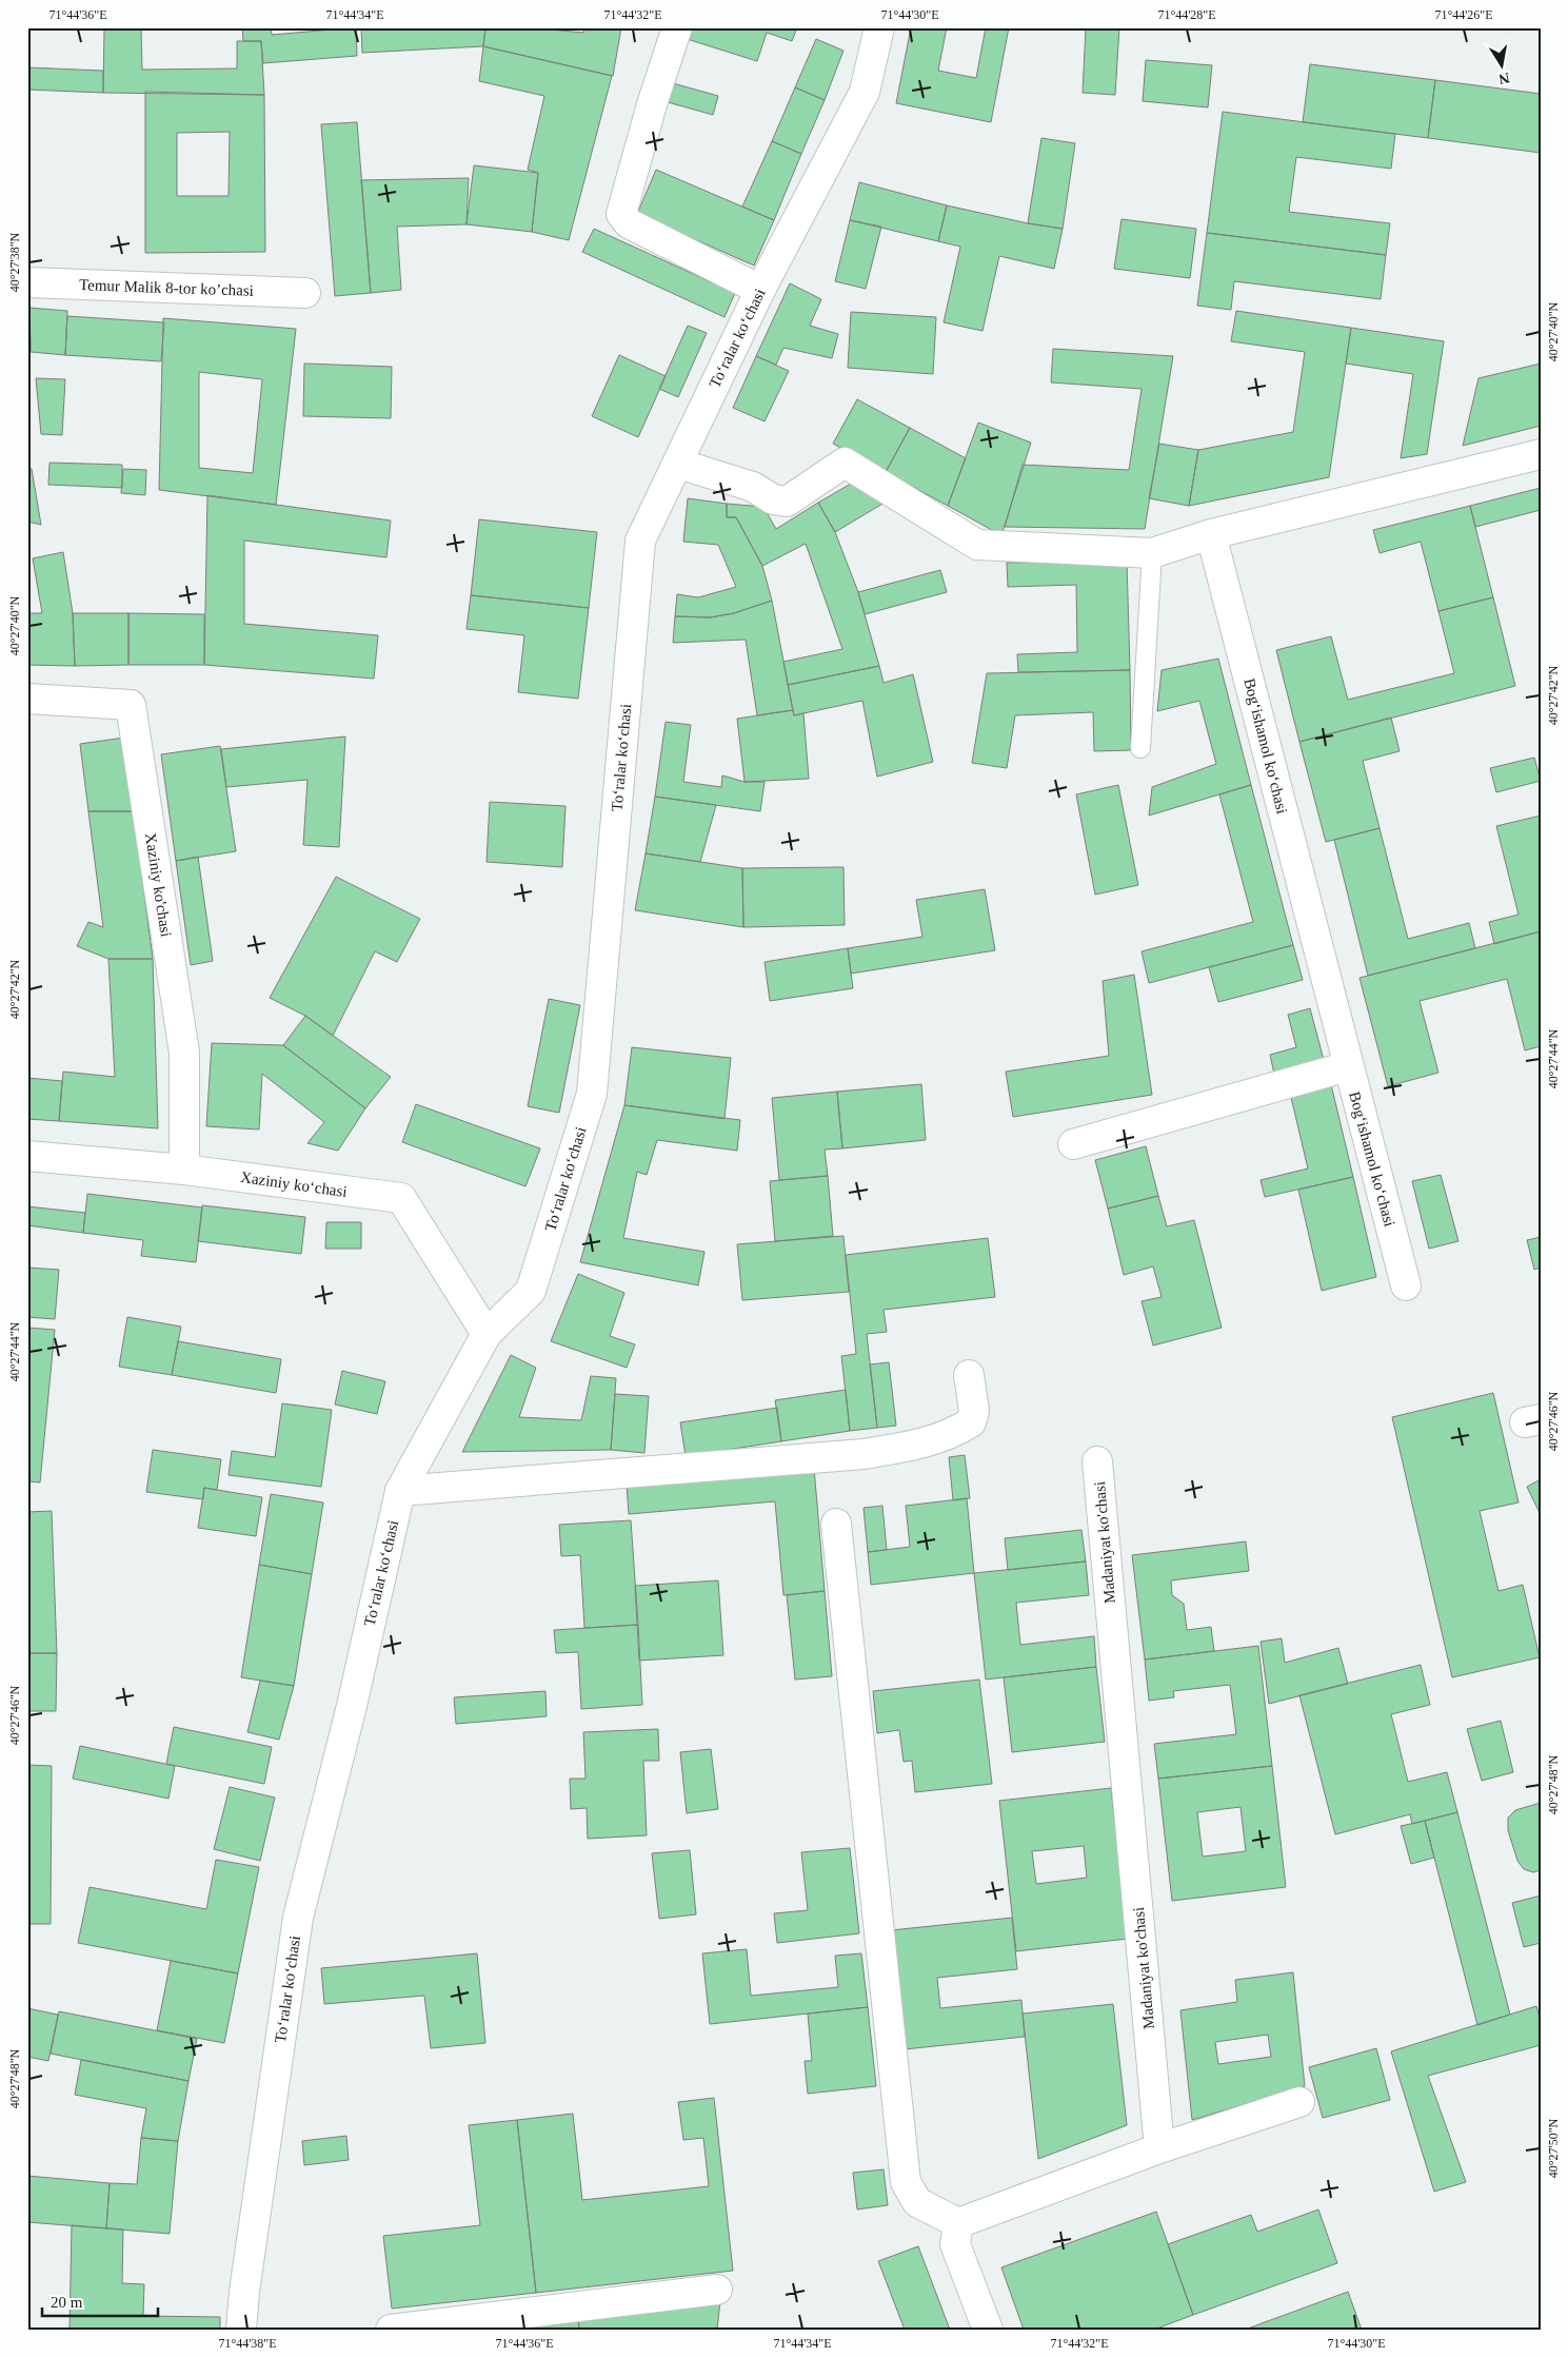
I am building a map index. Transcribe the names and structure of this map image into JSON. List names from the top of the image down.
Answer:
{
  "streets": {
    "street": [
      "Temur Malik 8-tor koʼchasi",
      "Toʻralar koʻchasi",
      "Bogʻishamol koʻchasi",
      "Xaziniy ko'chasi",
      "Xaziniy koʻchasi",
      "Madaniyat ko'chasi"
    ]
  },
  "crossings": [
    ["Toʻralar koʻchasi", "Xaziniy koʻchasi"],
    ["Xaziniy ko'chasi", "Xaziniy koʻchasi"]
  ],
  "scale_bar": "20 m",
  "north": "bottom",
  "coordinates": [
    "71°44'36\"E",
    "71°44'34\"E",
    "71°44'32\"E",
    "71°44'30\"E",
    "71°44'28\"E",
    "71°44'26\"E",
    "40°27'38\"N",
    "40°27'40\"N",
    "40°27'42\"N",
    "40°27'44\"N",
    "40°27'46\"N",
    "40°27'48\"N",
    "40°27'50\"N",
    "71°44'38\"E"
  ]
}
